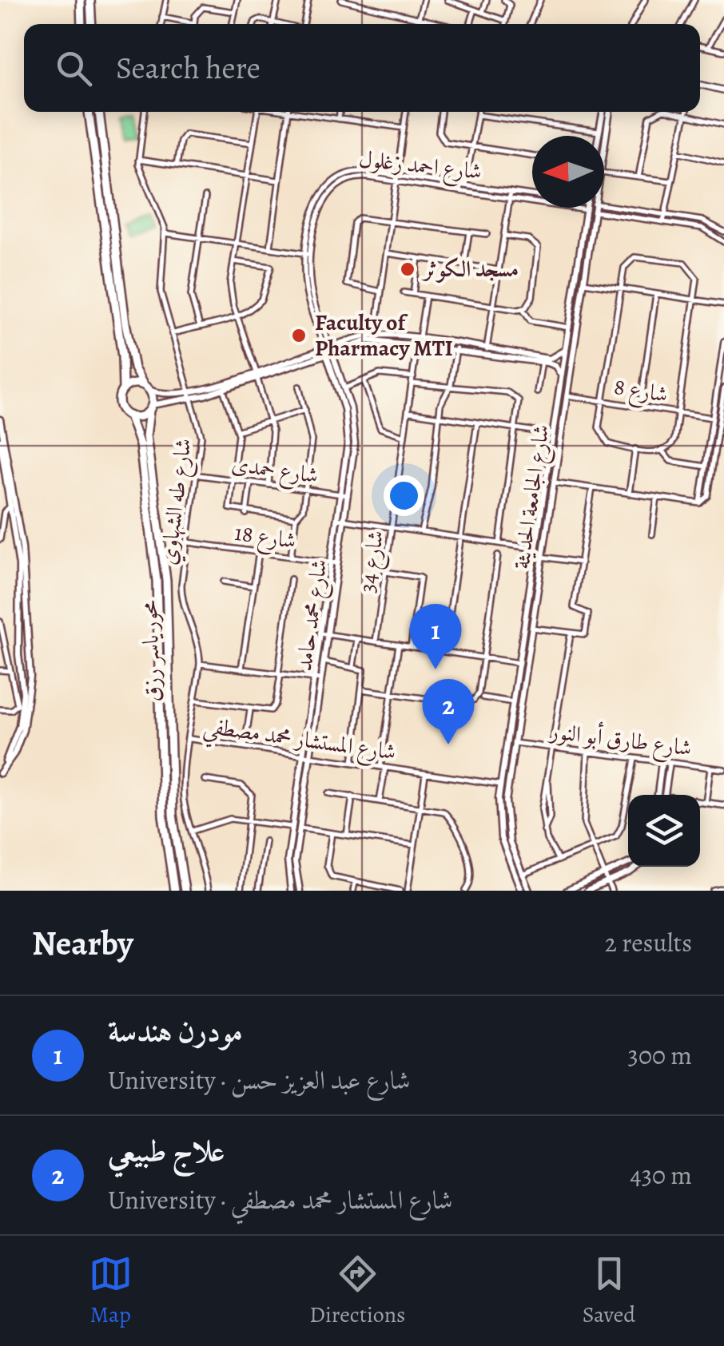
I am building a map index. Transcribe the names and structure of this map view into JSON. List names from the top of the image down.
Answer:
{
  "streets": {
    "main road": ["محور ياسر رزق"],
    "street": [
      "شارع احمد زغلول",
      "شارع 8",
      "شارع حمدى",
      "شارع الجامعة الحديثة",
      "شارع طه الشهاوي",
      "شارع 18",
      "شارع 34",
      "شارع محمد حامد",
      "شارع المستشار محمد مصطفي",
      "شارع طارق أبو النور"
    ]
  },
  "crossings": [
    ["شارع احمد زغلول", "شارع محمد حامد"],
    ["شارع 8", "شارع الجامعة الحديثة"],
    ["شارع حمدى", "شارع طه الشهاوي"],
    ["شارع حمدى", "شارع محمد حامد"],
    ["شارع الجامعة الحديثة", "شارع المستشار محمد مصطفي"],
    ["شارع الجامعة الحديثة", "شارع طارق أبو النور"],
    ["شارع طه الشهاوي", "شارع 18"],
    ["شارع طه الشهاوي", "شارع المستشار محمد مصطفي"],
    ["شارع 18", "شارع محمد حامد"],
    ["شارع محمد حامد", "شارع المستشار محمد مصطفي"]
  ],
  "places": ["مسجد الكوثر", "Faculty of Pharmacy MTI"],
  "north": "left",
  "page": {
    "search": "Search here",
    "pins": ["1", "2"],
    "heading": ["Nearby", "2 results"],
    "list": [
      {
        "mark": "1",
        "name": "مودرن هندسة",
        "note": "University · شارع عبد العزيز حسن",
        "value": "300 m"
      },
      {
        "mark": "2",
        "name": "علاج طبيعي",
        "note": "University · شارع المستشار محمد مصطفي",
        "value": "430 m"
      }
    ],
    "nav": ["Map", "Directions", "Saved"]
  }
}
